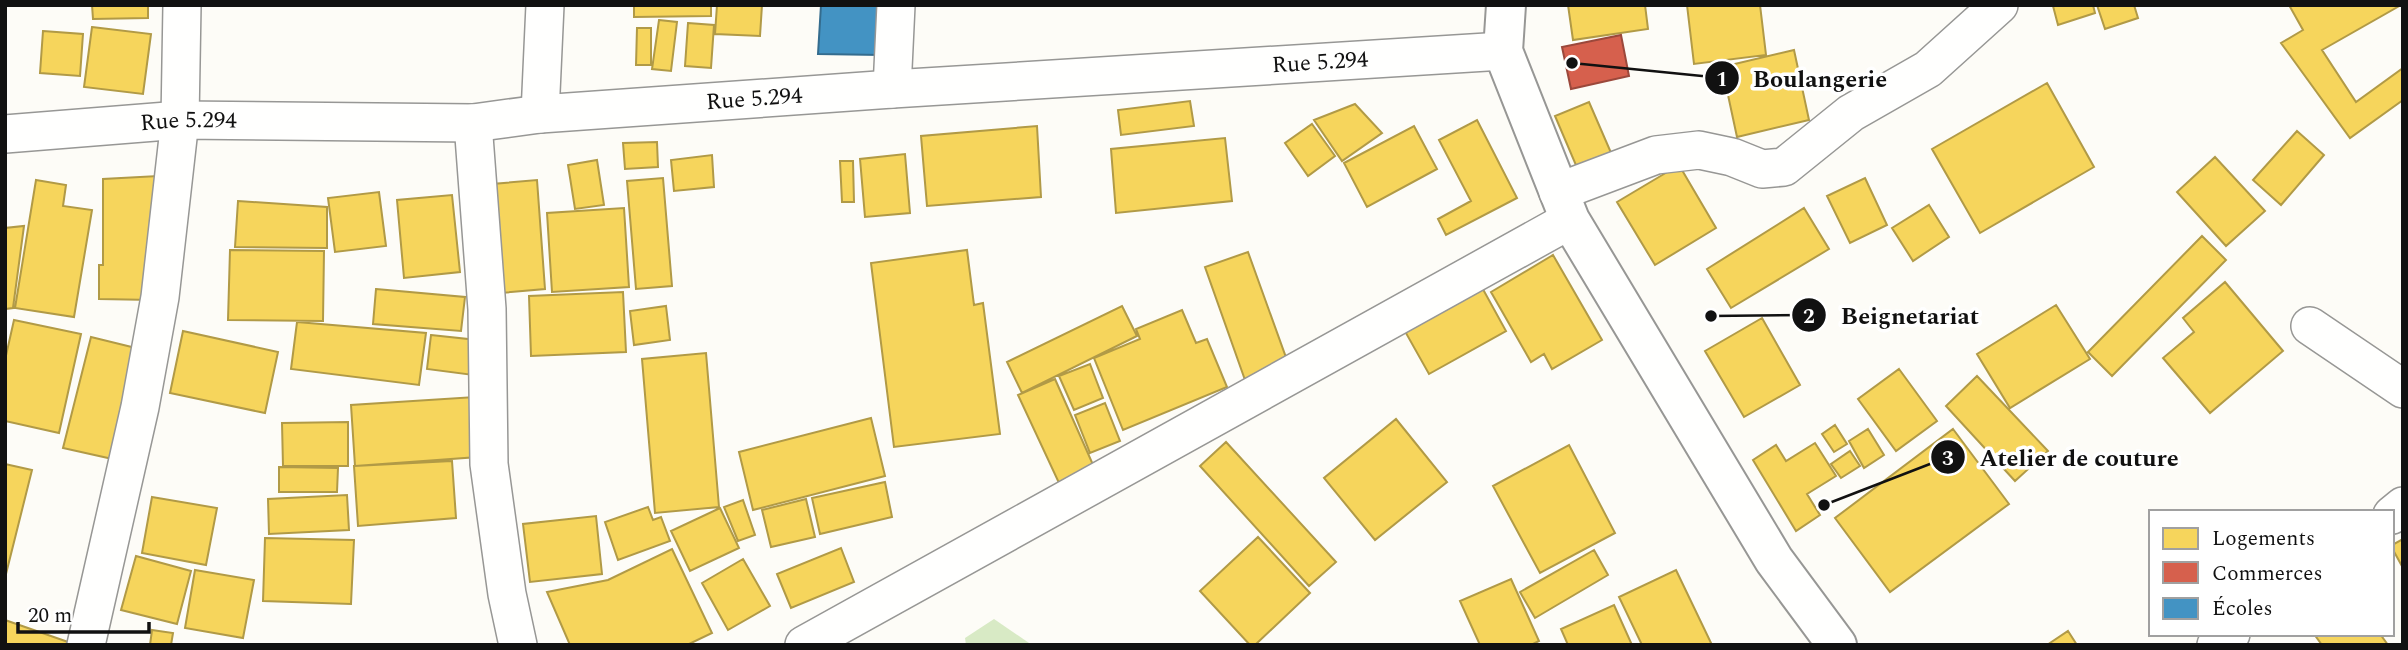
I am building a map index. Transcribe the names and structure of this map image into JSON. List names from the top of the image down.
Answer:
{
  "streets": {
    "street": ["Rue 5.294"]
  },
  "places": ["Boulangerie", "Beignetariat", "Atelier de couture"],
  "legend": ["Logements", "Commerces", "Écoles"],
  "scale_bar": "20 m"
}
